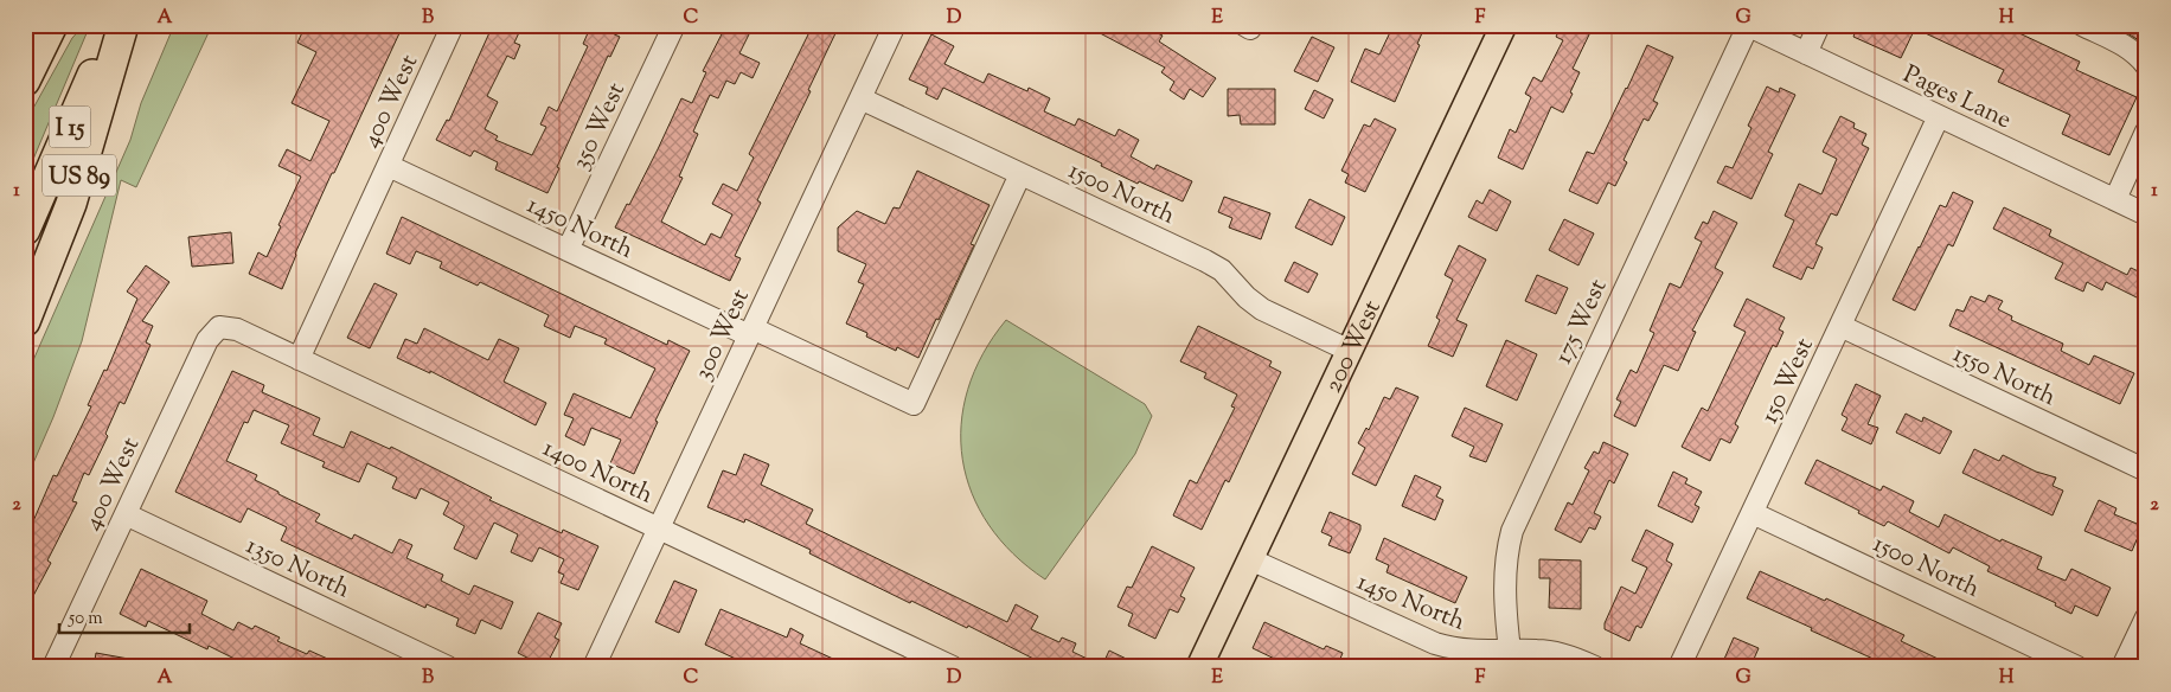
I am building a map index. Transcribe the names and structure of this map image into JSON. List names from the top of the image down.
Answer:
{
  "streets": {
    "highway": ["I 15", "US 89"],
    "main road": ["200 West"],
    "street": [
      "Pages Lane",
      "400 West",
      "350 West",
      "1500 North",
      "1450 North",
      "175 West",
      "300 West",
      "1550 North",
      "150 West",
      "1400 North",
      "1350 North"
    ]
  },
  "crossings": [
    ["Pages Lane", "175 West"],
    ["Pages Lane", "150 West"],
    ["400 West", "1450 North"],
    ["400 West", "1400 North"],
    ["400 West", "1350 North"],
    ["350 West", "1450 North"],
    ["1500 North", "1450 North"],
    ["1500 North", "300 West"],
    ["1500 North", "200 West"],
    ["1500 North", "150 West"],
    ["1450 North", "175 West"],
    ["1450 North", "300 West"],
    ["1450 North", "200 West"],
    ["300 West", "1400 North"],
    ["1550 North", "150 West"]
  ],
  "scale_bar": "50 m",
  "grid": {
    "columns": [
      "A",
      "B",
      "C",
      "D",
      "E",
      "F",
      "G",
      "H"
    ],
    "rows": ["1", "2"]
  }
}
